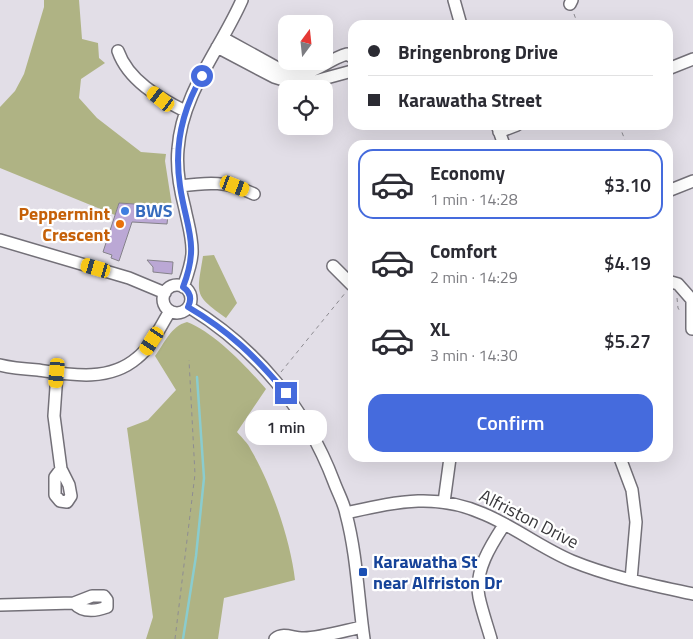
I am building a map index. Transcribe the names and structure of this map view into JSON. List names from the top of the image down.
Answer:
{
  "streets": {
    "street": ["Alfriston Drive"]
  },
  "places": {
    "other": ["BWS", "Peppermint Crescent"],
    "transit": ["Karawatha St near Alfriston Dr"]
  },
  "north": "top",
  "page": {
    "banner": ["Bringenbrong Drive", "Karawatha Street"],
    "list": [
      {
        "name": "Economy",
        "note": "1 min · 14:28",
        "value": "$3.10"
      },
      {
        "name": "Comfort",
        "note": "2 min · 14:29",
        "value": "$4.19"
      },
      {
        "name": "XL",
        "note": "3 min · 14:30",
        "value": "$5.27"
      }
    ],
    "buttons": "Confirm",
    "bubble": "1 min"
  }
}
